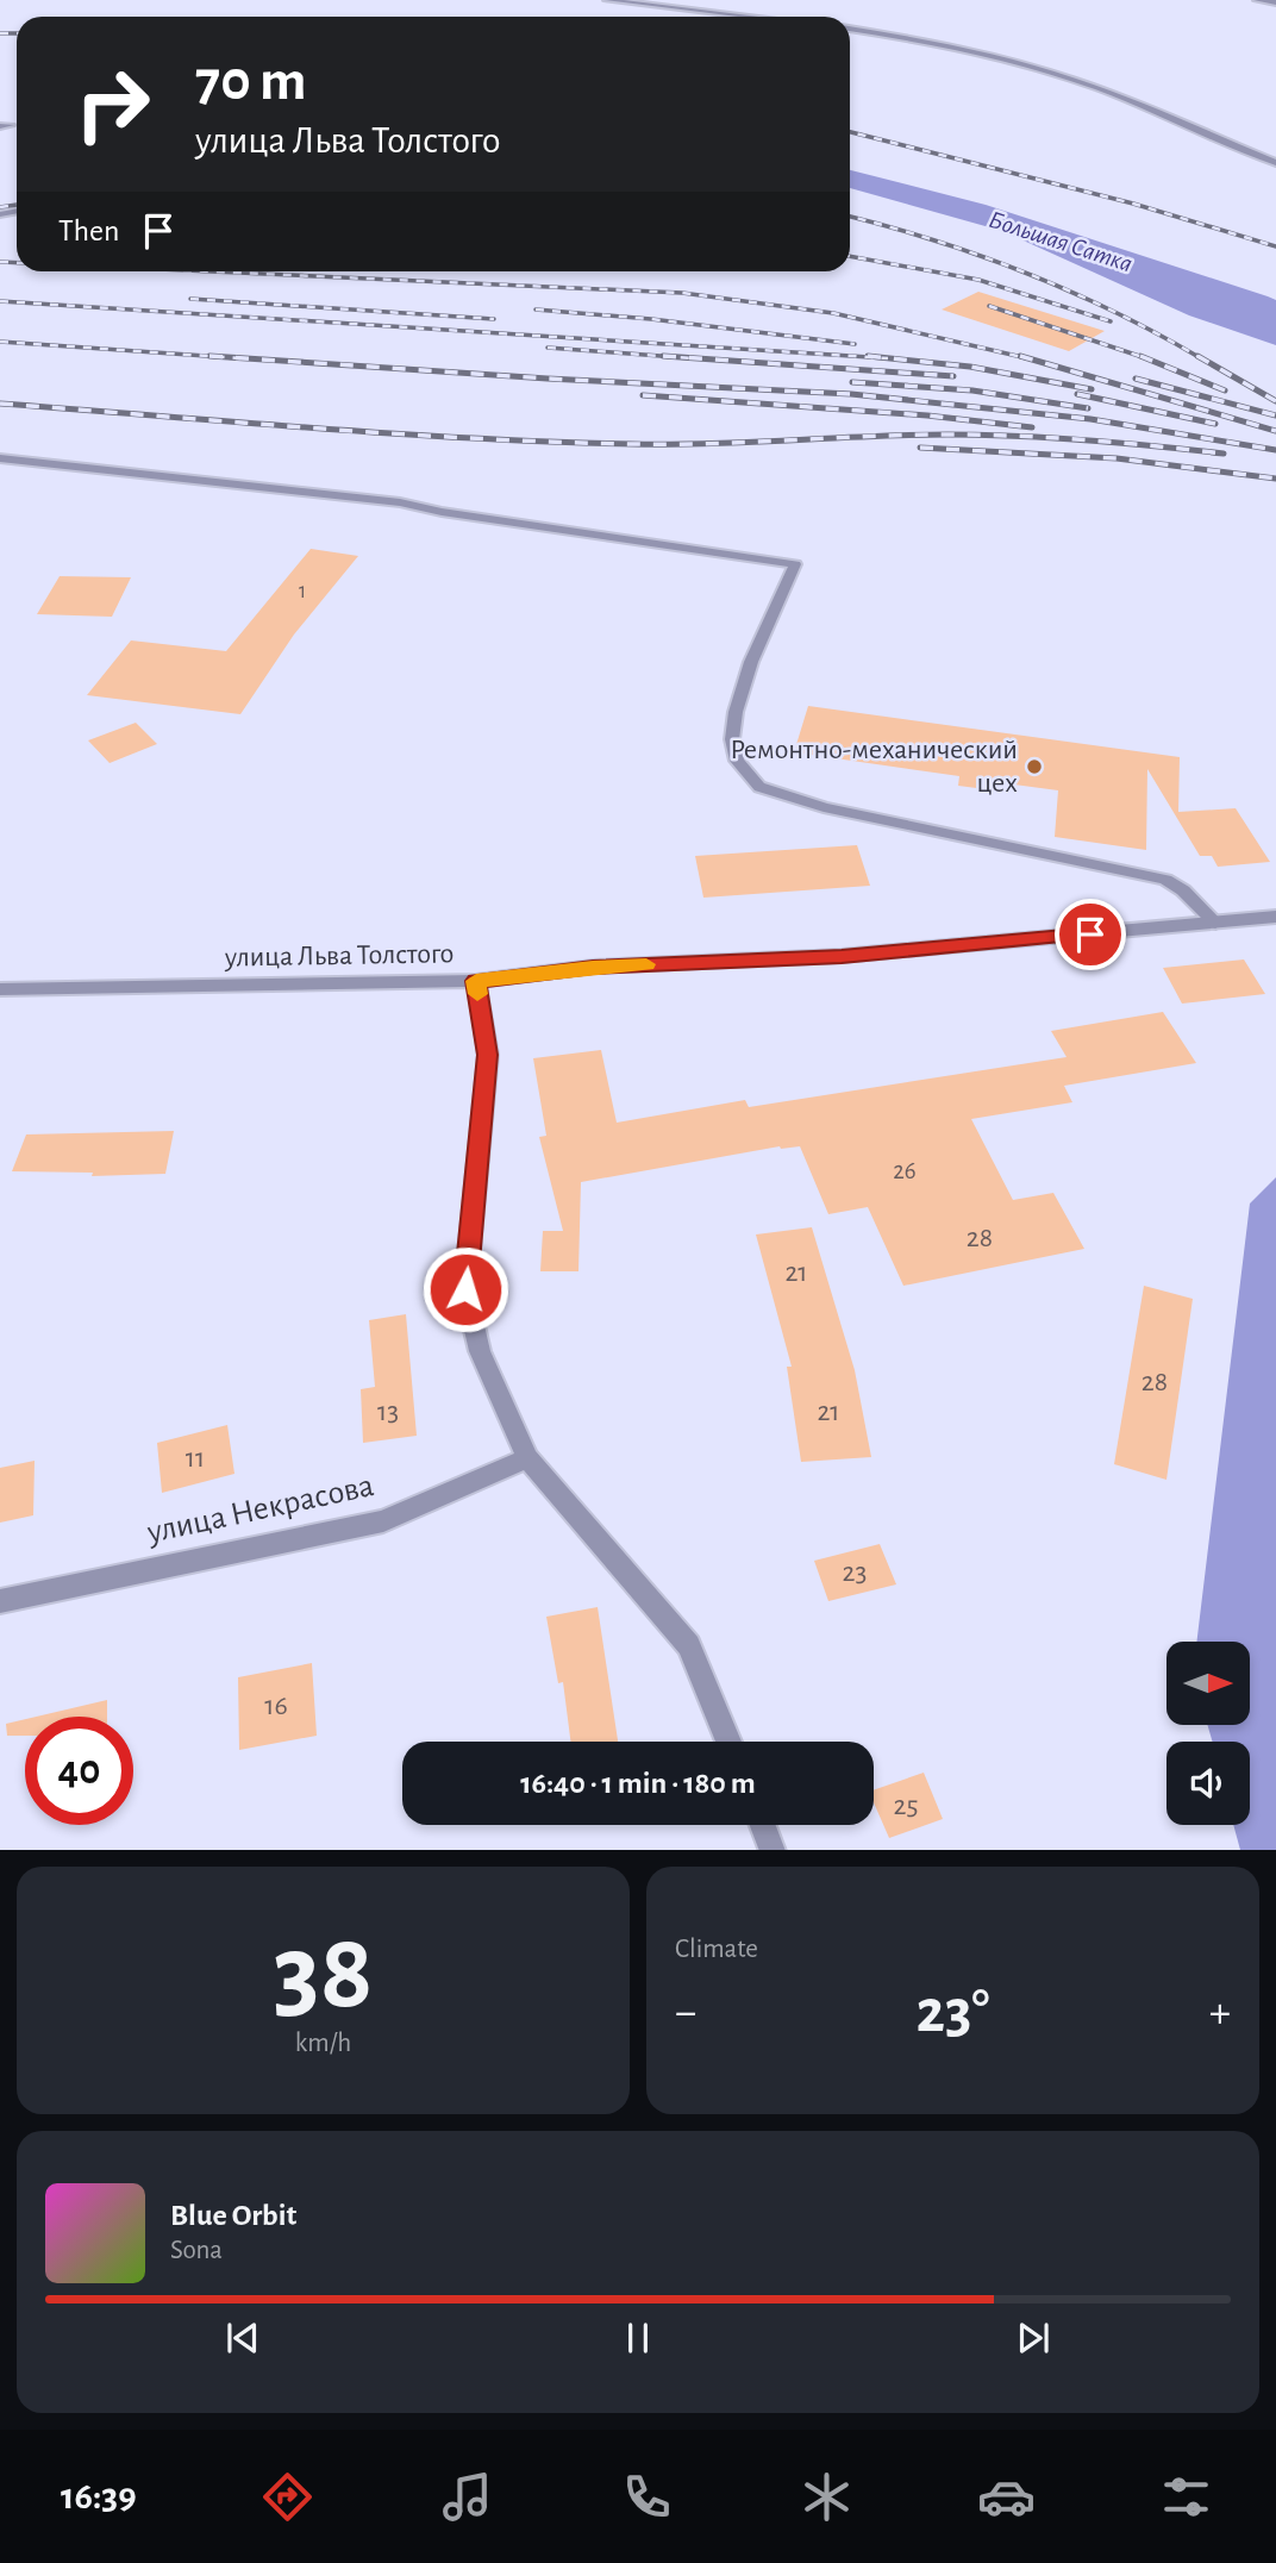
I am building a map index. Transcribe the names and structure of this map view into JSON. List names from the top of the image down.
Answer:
{
  "streets": {
    "street": ["улица Льва Толстого", "улица Некрасова"]
  },
  "water": ["Большая Сатка"],
  "places": ["Ремонтно-механический цех"],
  "house_numbers": [
    "1",
    "26",
    "28",
    "21",
    "28",
    "13",
    "21",
    "11",
    "23",
    "16",
    "25"
  ],
  "north": "right",
  "page": {
    "turn": ["70 m", "улица Льва Толстого"],
    "then": "Then",
    "limit": "40",
    "trip": "16:40 · 1 min · 180 m",
    "tile": [
      ["38", "km/h"],
      "Climate"
    ],
    "heat": ["−", "23°", "+"],
    "song": ["Blue Orbit", "Sona"],
    "tabs": "16:39"
  }
}
